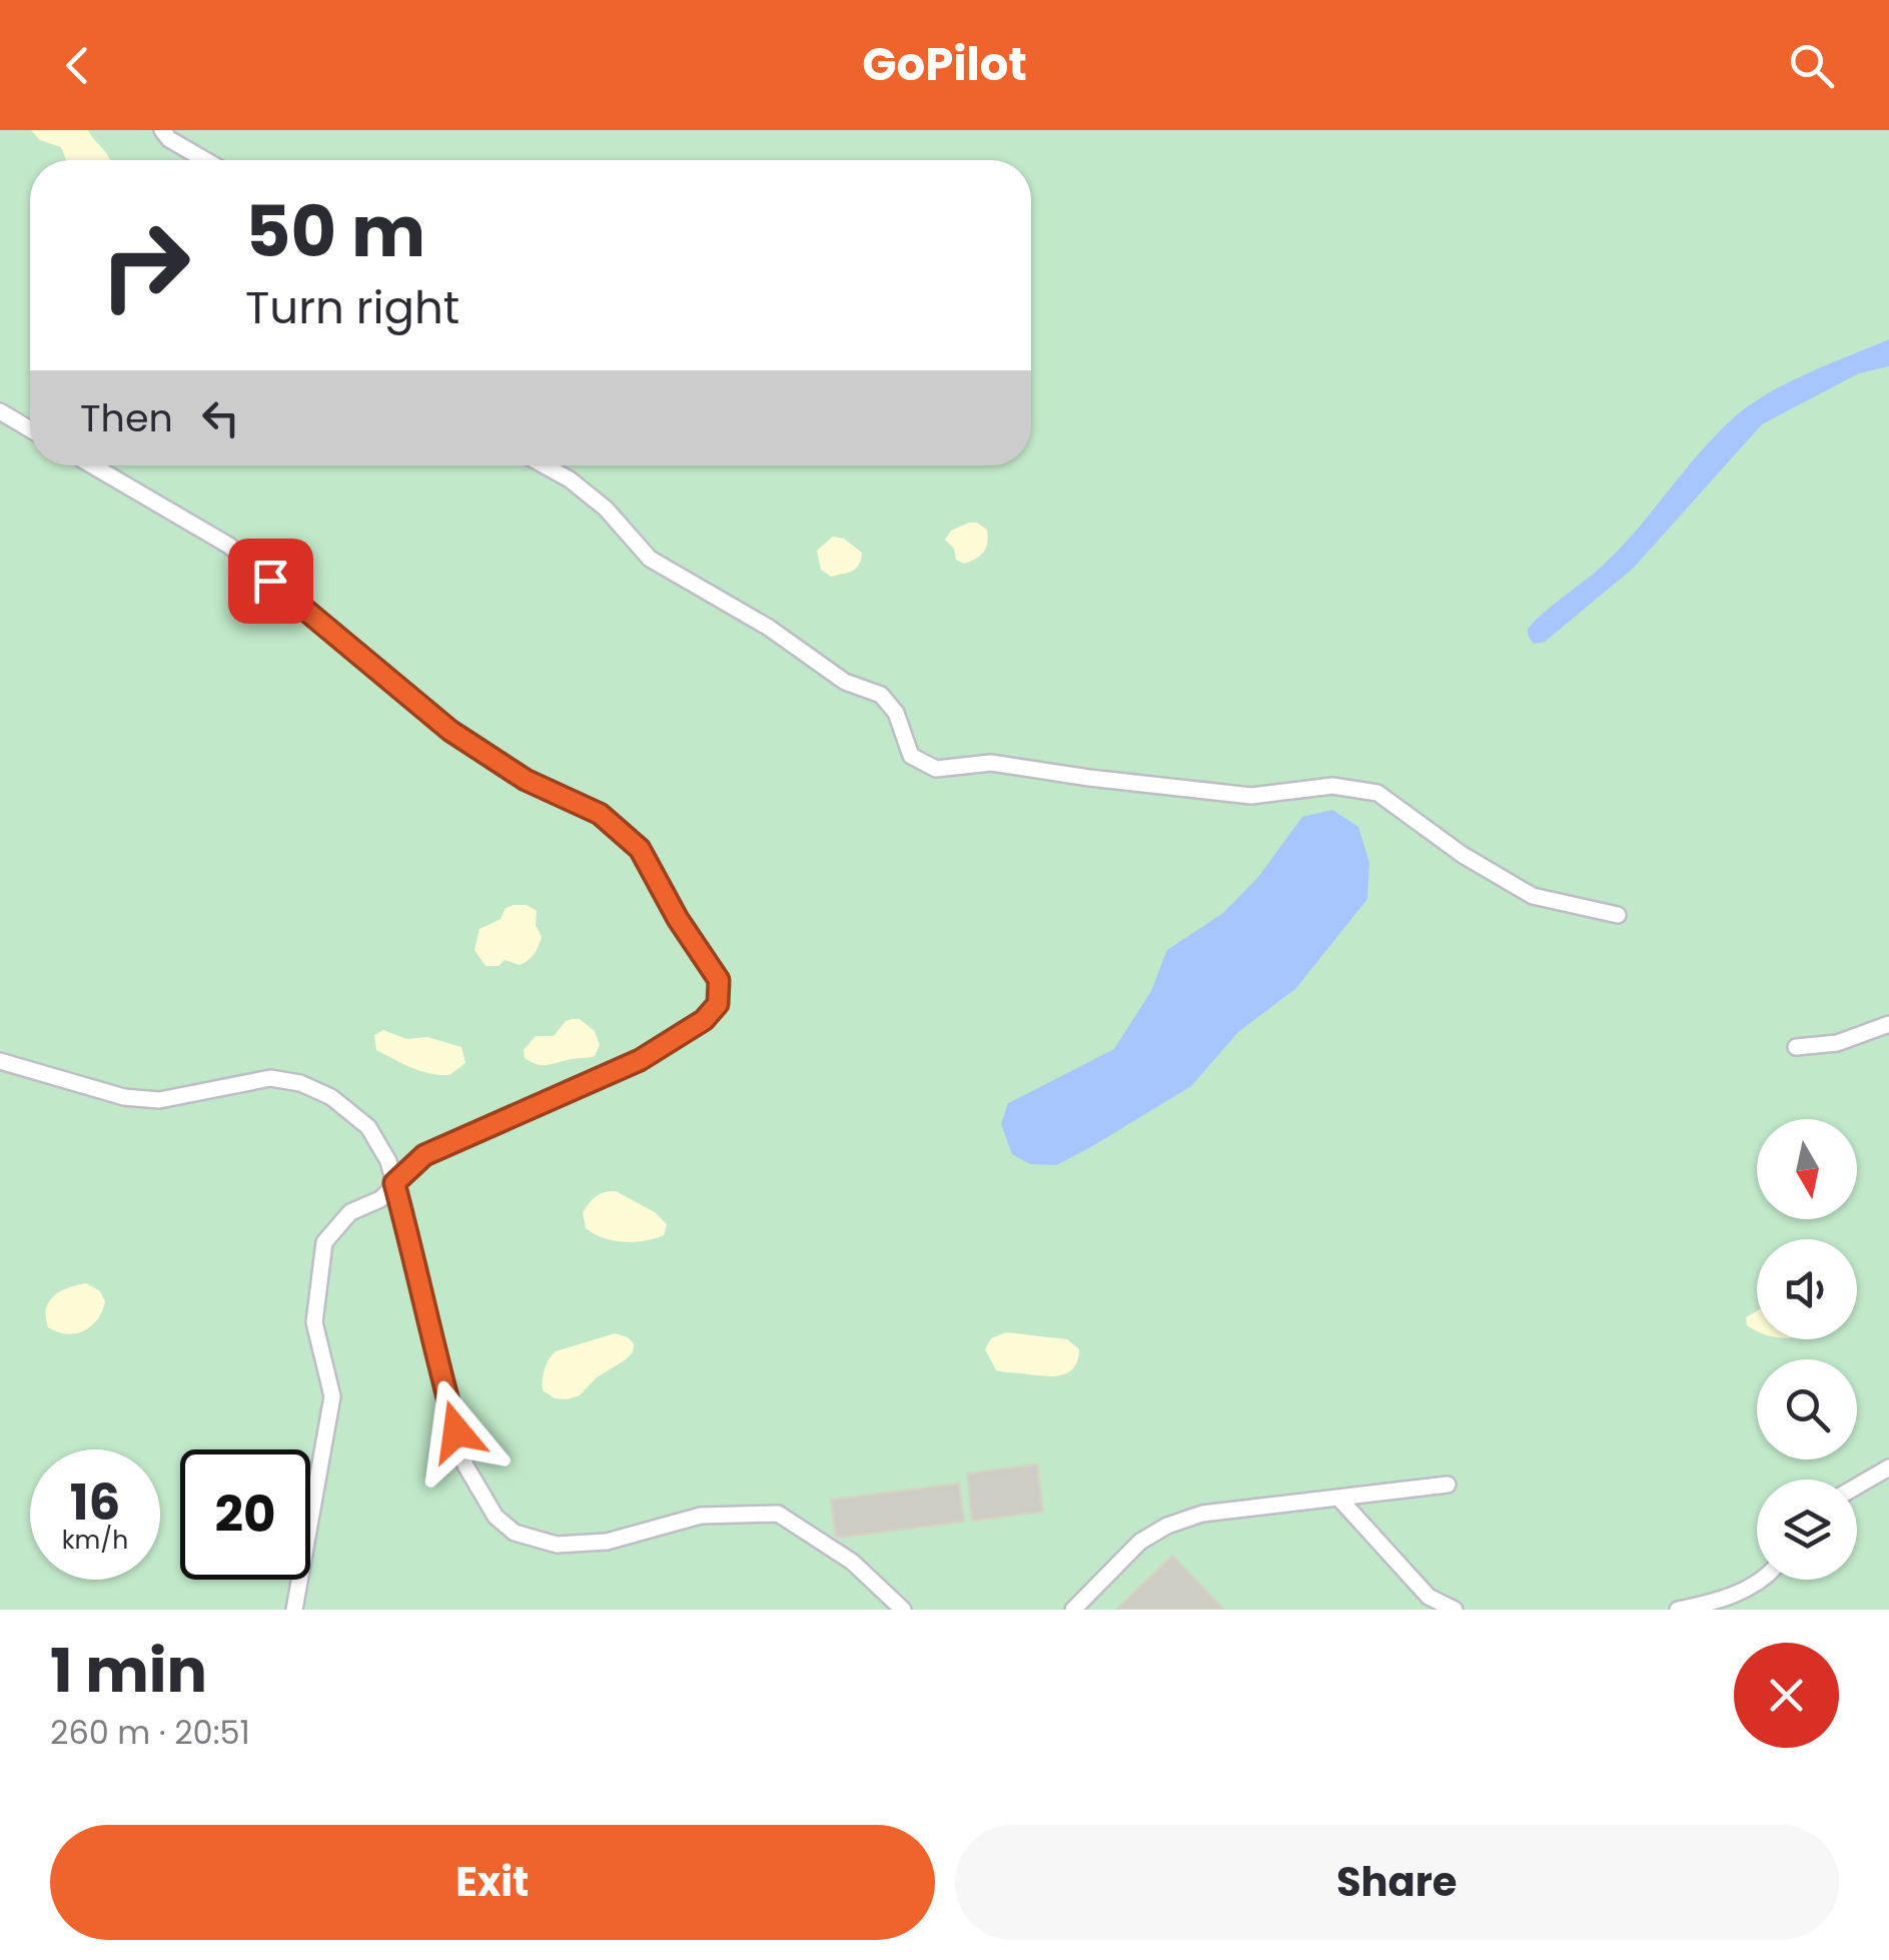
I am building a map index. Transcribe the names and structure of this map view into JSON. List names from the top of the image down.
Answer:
{
  "north": "bottom",
  "page": {
    "header": "GoPilot",
    "turn": ["50 m", "Turn right"],
    "then": "Then",
    "speed": "16 km/h",
    "limit": "20",
    "heading": ["1 min", "260 m · 20:51"],
    "buttons": ["Exit", "Share"]
  }
}
